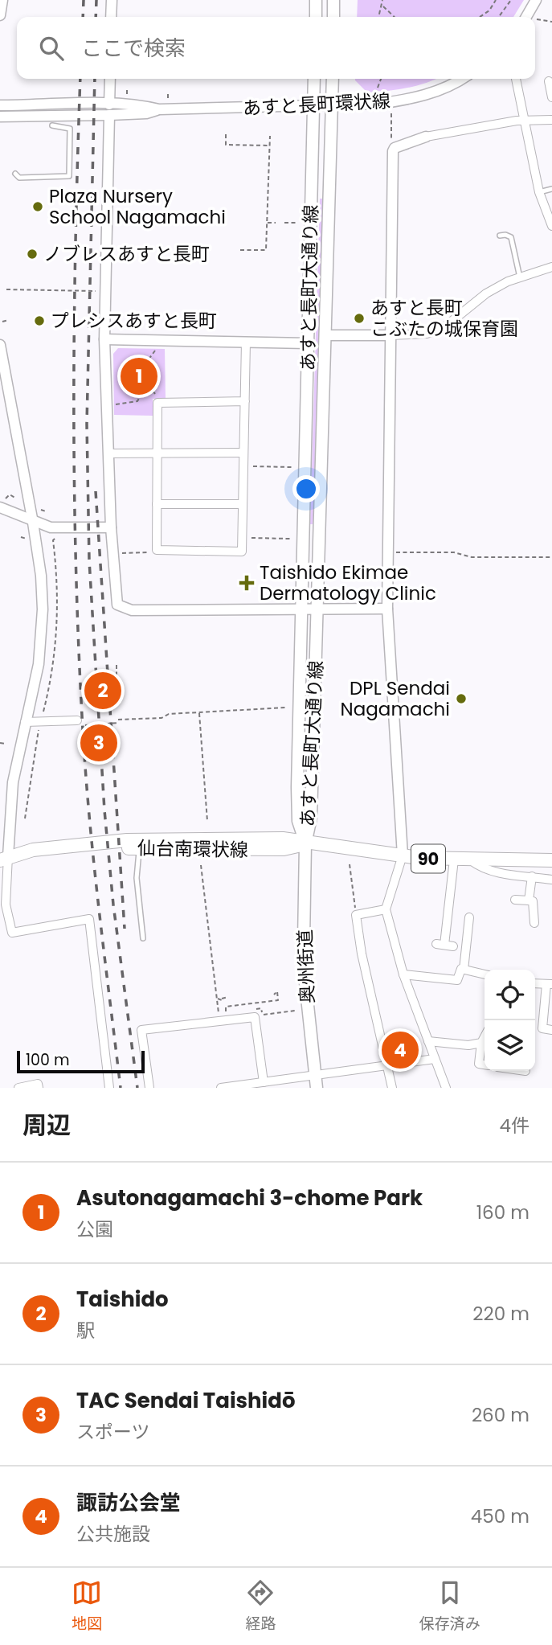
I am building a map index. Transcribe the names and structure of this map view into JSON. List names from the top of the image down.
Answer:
{
  "streets": {
    "main road": [
      "あすと長町大通り線",
      "仙台南環状線",
      "90",
      "奥州街道"
    ],
    "street": ["あすと長町環状線"]
  },
  "crossings": [
    ["あすと長町環状線", "あすと長町大通り線"],
    ["あすと長町大通り線", "仙台南環状線"],
    ["あすと長町大通り線", "奥州街道"],
    ["仙台南環状線", "奥州街道"]
  ],
  "places": {
    "other": [
      "Plaza Nursery School Nagamachi",
      "ノブレスあすと長町",
      "あすと長町 こぶたの城保育園",
      "プレシスあすと長町",
      "DPL Sendai Nagamachi"
    ],
    "health": ["Taishido Ekimae Dermatology Clinic"]
  },
  "scale_bar": "100 m",
  "page": {
    "search": "ここで検索",
    "pins": [
      "1",
      "2",
      "3",
      "4"
    ],
    "scale": "100 m",
    "heading": ["周辺", "4件"],
    "list": [
      {
        "mark": "1",
        "name": "Asutonagamachi 3-chome Park",
        "note": "公園",
        "value": "160 m"
      },
      {
        "mark": "2",
        "name": "Taishido",
        "note": "駅",
        "value": "220 m"
      },
      {
        "mark": "3",
        "name": "TAC Sendai Taishidō",
        "note": "スポーツ",
        "value": "260 m"
      },
      {
        "mark": "4",
        "name": "諏訪公会堂",
        "note": "公共施設",
        "value": "450 m"
      }
    ],
    "nav": ["地図", "経路", "保存済み"]
  }
}
